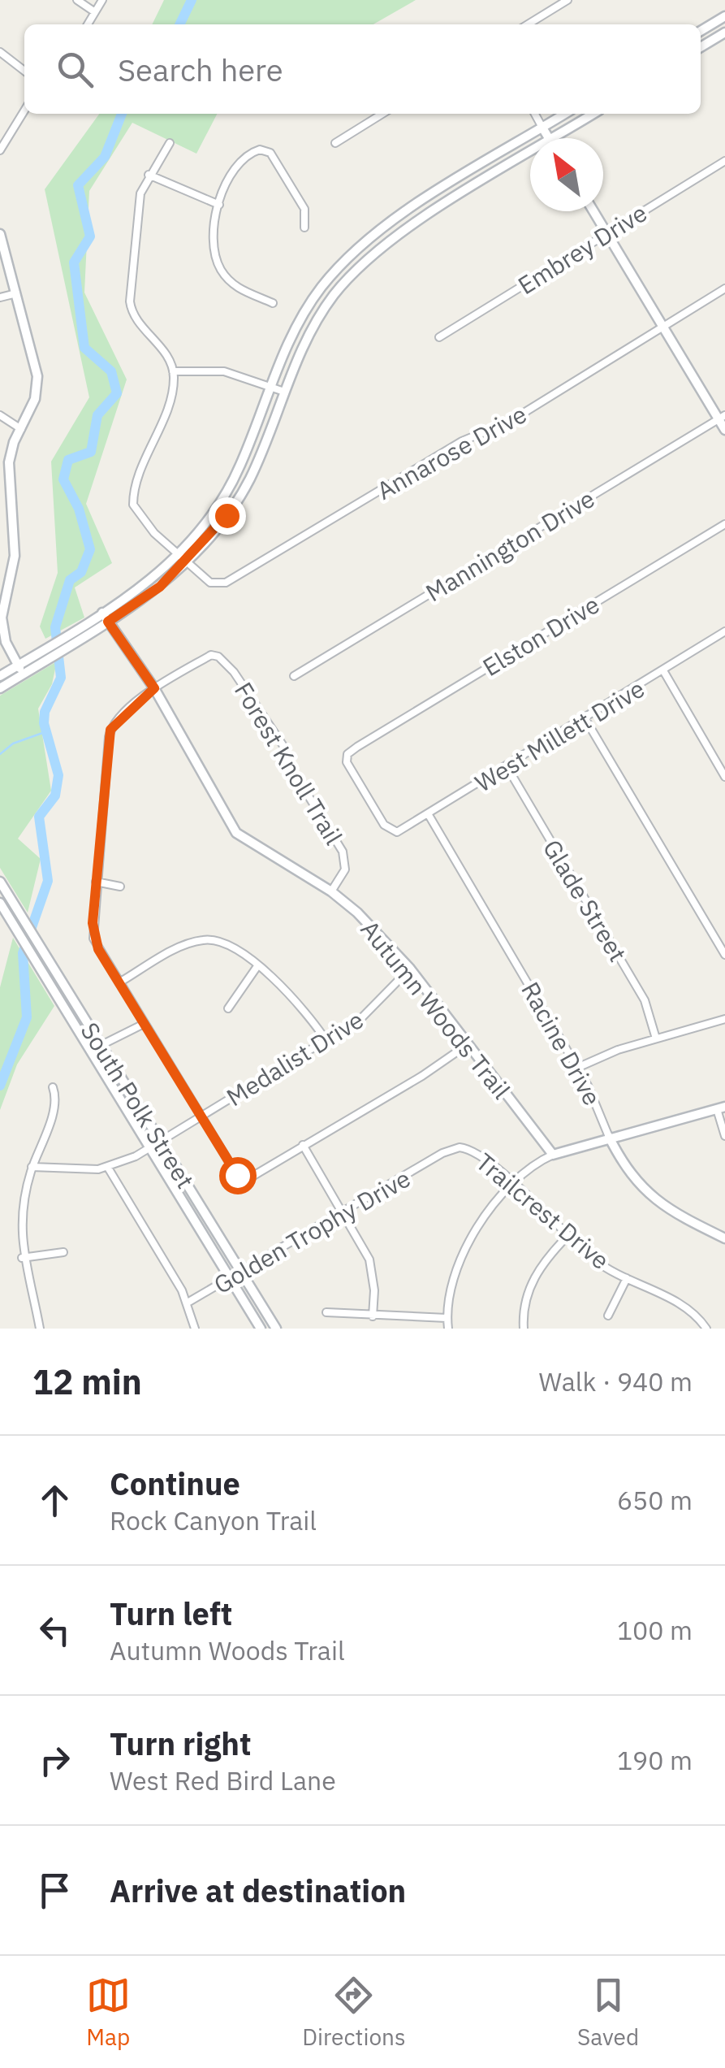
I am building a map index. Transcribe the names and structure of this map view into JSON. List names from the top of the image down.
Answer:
{
  "streets": {
    "main road": ["Autumn Woods Trail", "Racine Drive", "South Polk Street"],
    "street": [
      "Embrey Drive",
      "Annarose Drive",
      "Mannington Drive",
      "Elston Drive",
      "West Millett Drive",
      "Forest Knoll Trail",
      "Glade Street",
      "Medalist Drive",
      "Trailcrest Drive",
      "Golden Trophy Drive"
    ]
  },
  "crossings": [
    ["Elston Drive", "West Millett Drive"],
    ["West Millett Drive", "Glade Street"],
    ["West Millett Drive", "Racine Drive"],
    ["Forest Knoll Trail", "Autumn Woods Trail"],
    ["Autumn Woods Trail", "Medalist Drive"],
    ["Medalist Drive", "South Polk Street"],
    ["South Polk Street", "Golden Trophy Drive"],
    ["Trailcrest Drive", "Golden Trophy Drive"]
  ],
  "north": "top left",
  "page": {
    "search": "Search here",
    "heading": ["12 min", "Walk · 940 m"],
    "list": [
      ["Continue", "Rock Canyon Trail", "650 m"],
      ["Turn left", "Autumn Woods Trail", "100 m"],
      ["Turn right", "West Red Bird Lane", "190 m"],
      "Arrive at destination"
    ],
    "nav": ["Map", "Directions", "Saved"]
  }
}
